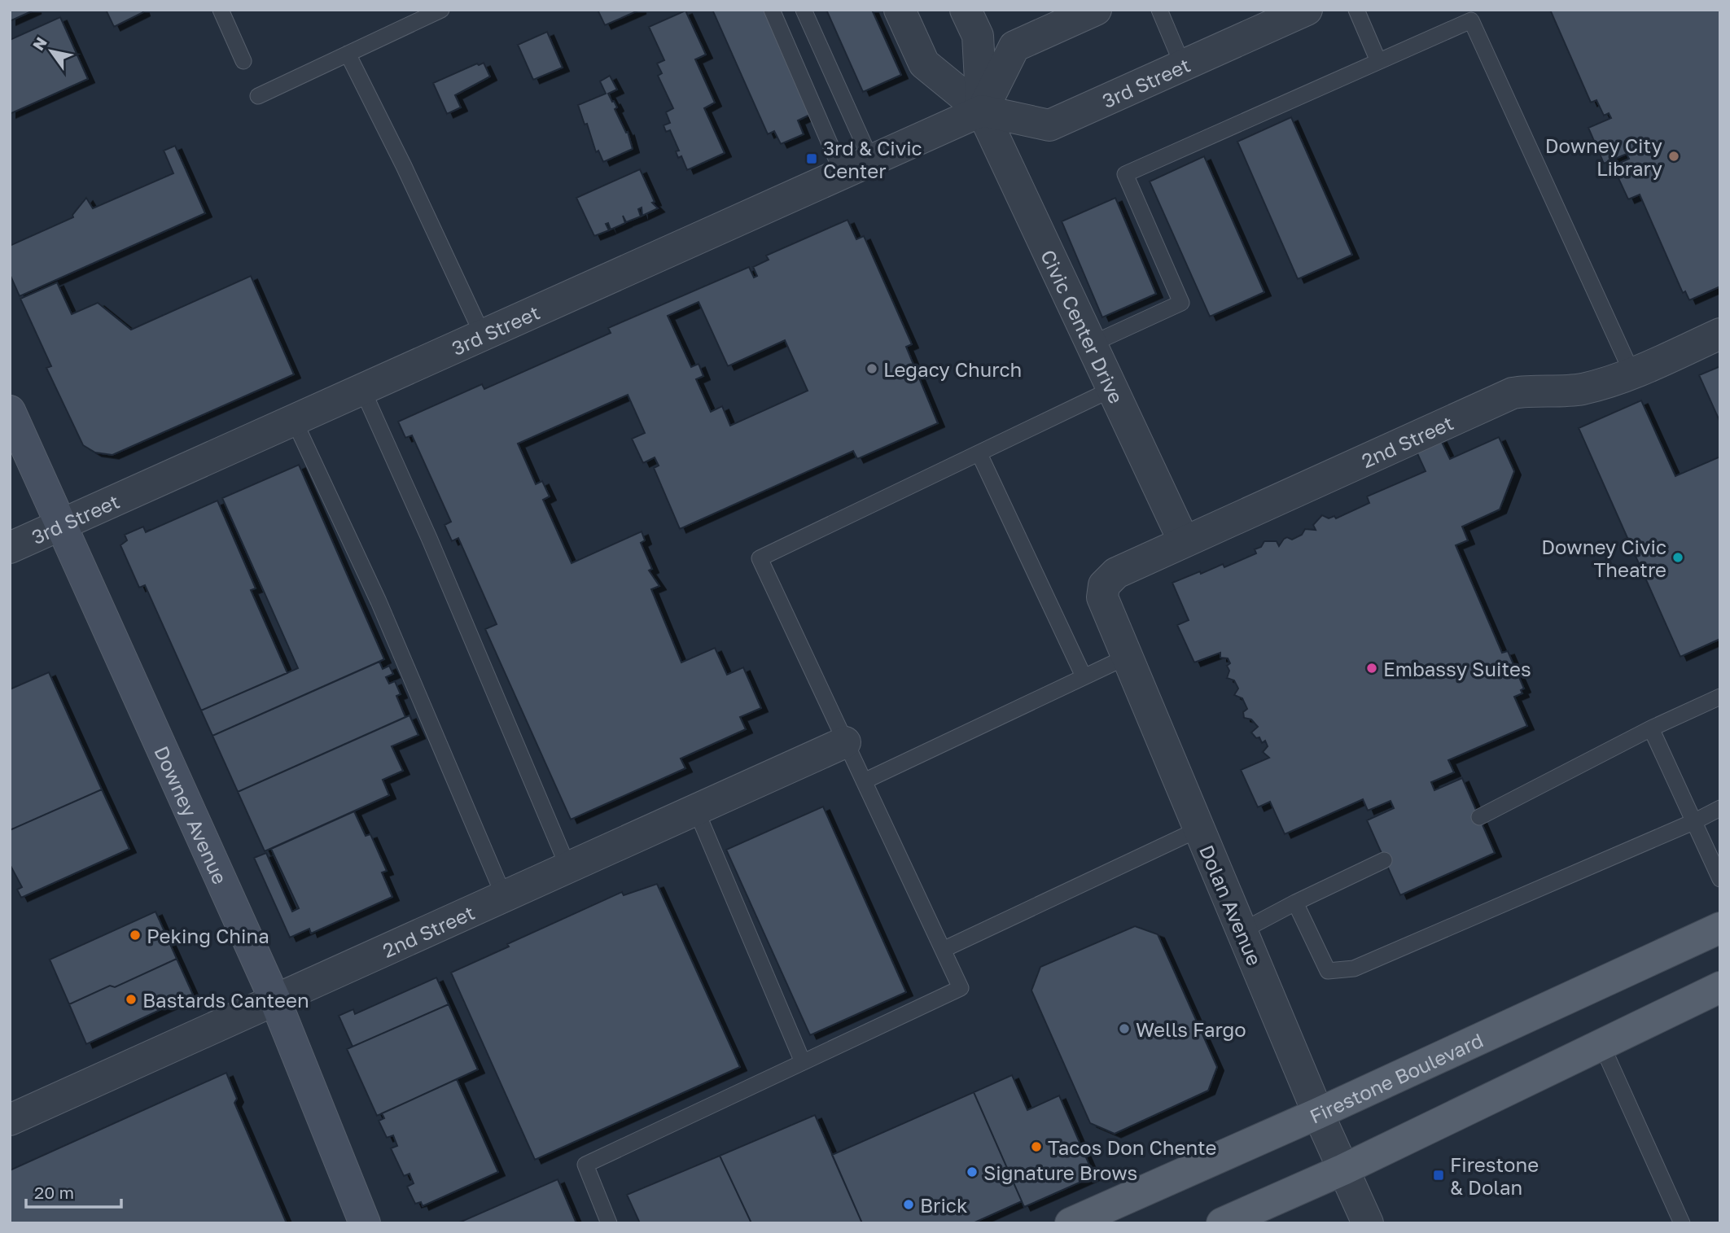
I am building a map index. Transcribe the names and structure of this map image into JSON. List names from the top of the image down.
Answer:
{
  "streets": {
    "main road": ["Downey Avenue", "Firestone Boulevard"],
    "street": [
      "3rd Street",
      "Civic Center Drive",
      "2nd Street",
      "Dolan Avenue"
    ]
  },
  "crossings": [
    ["3rd Street", "Civic Center Drive"],
    ["3rd Street", "Downey Avenue"],
    ["Civic Center Drive", "2nd Street"],
    ["2nd Street", "Downey Avenue"],
    ["2nd Street", "Dolan Avenue"],
    ["Dolan Avenue", "Firestone Boulevard"]
  ],
  "places": {
    "other": [
      "Downey City Library",
      "Legacy Church",
      "Downey Civic Theatre",
      "Embassy Suites",
      "Peking China",
      "Bastards Canteen",
      "Wells Fargo",
      "Tacos Don Chente",
      "Signature Brows",
      "Brick"
    ],
    "transit": ["3rd & Civic Center", "Firestone & Dolan"]
  },
  "scale_bar": "20 m",
  "north": "top left"
}
